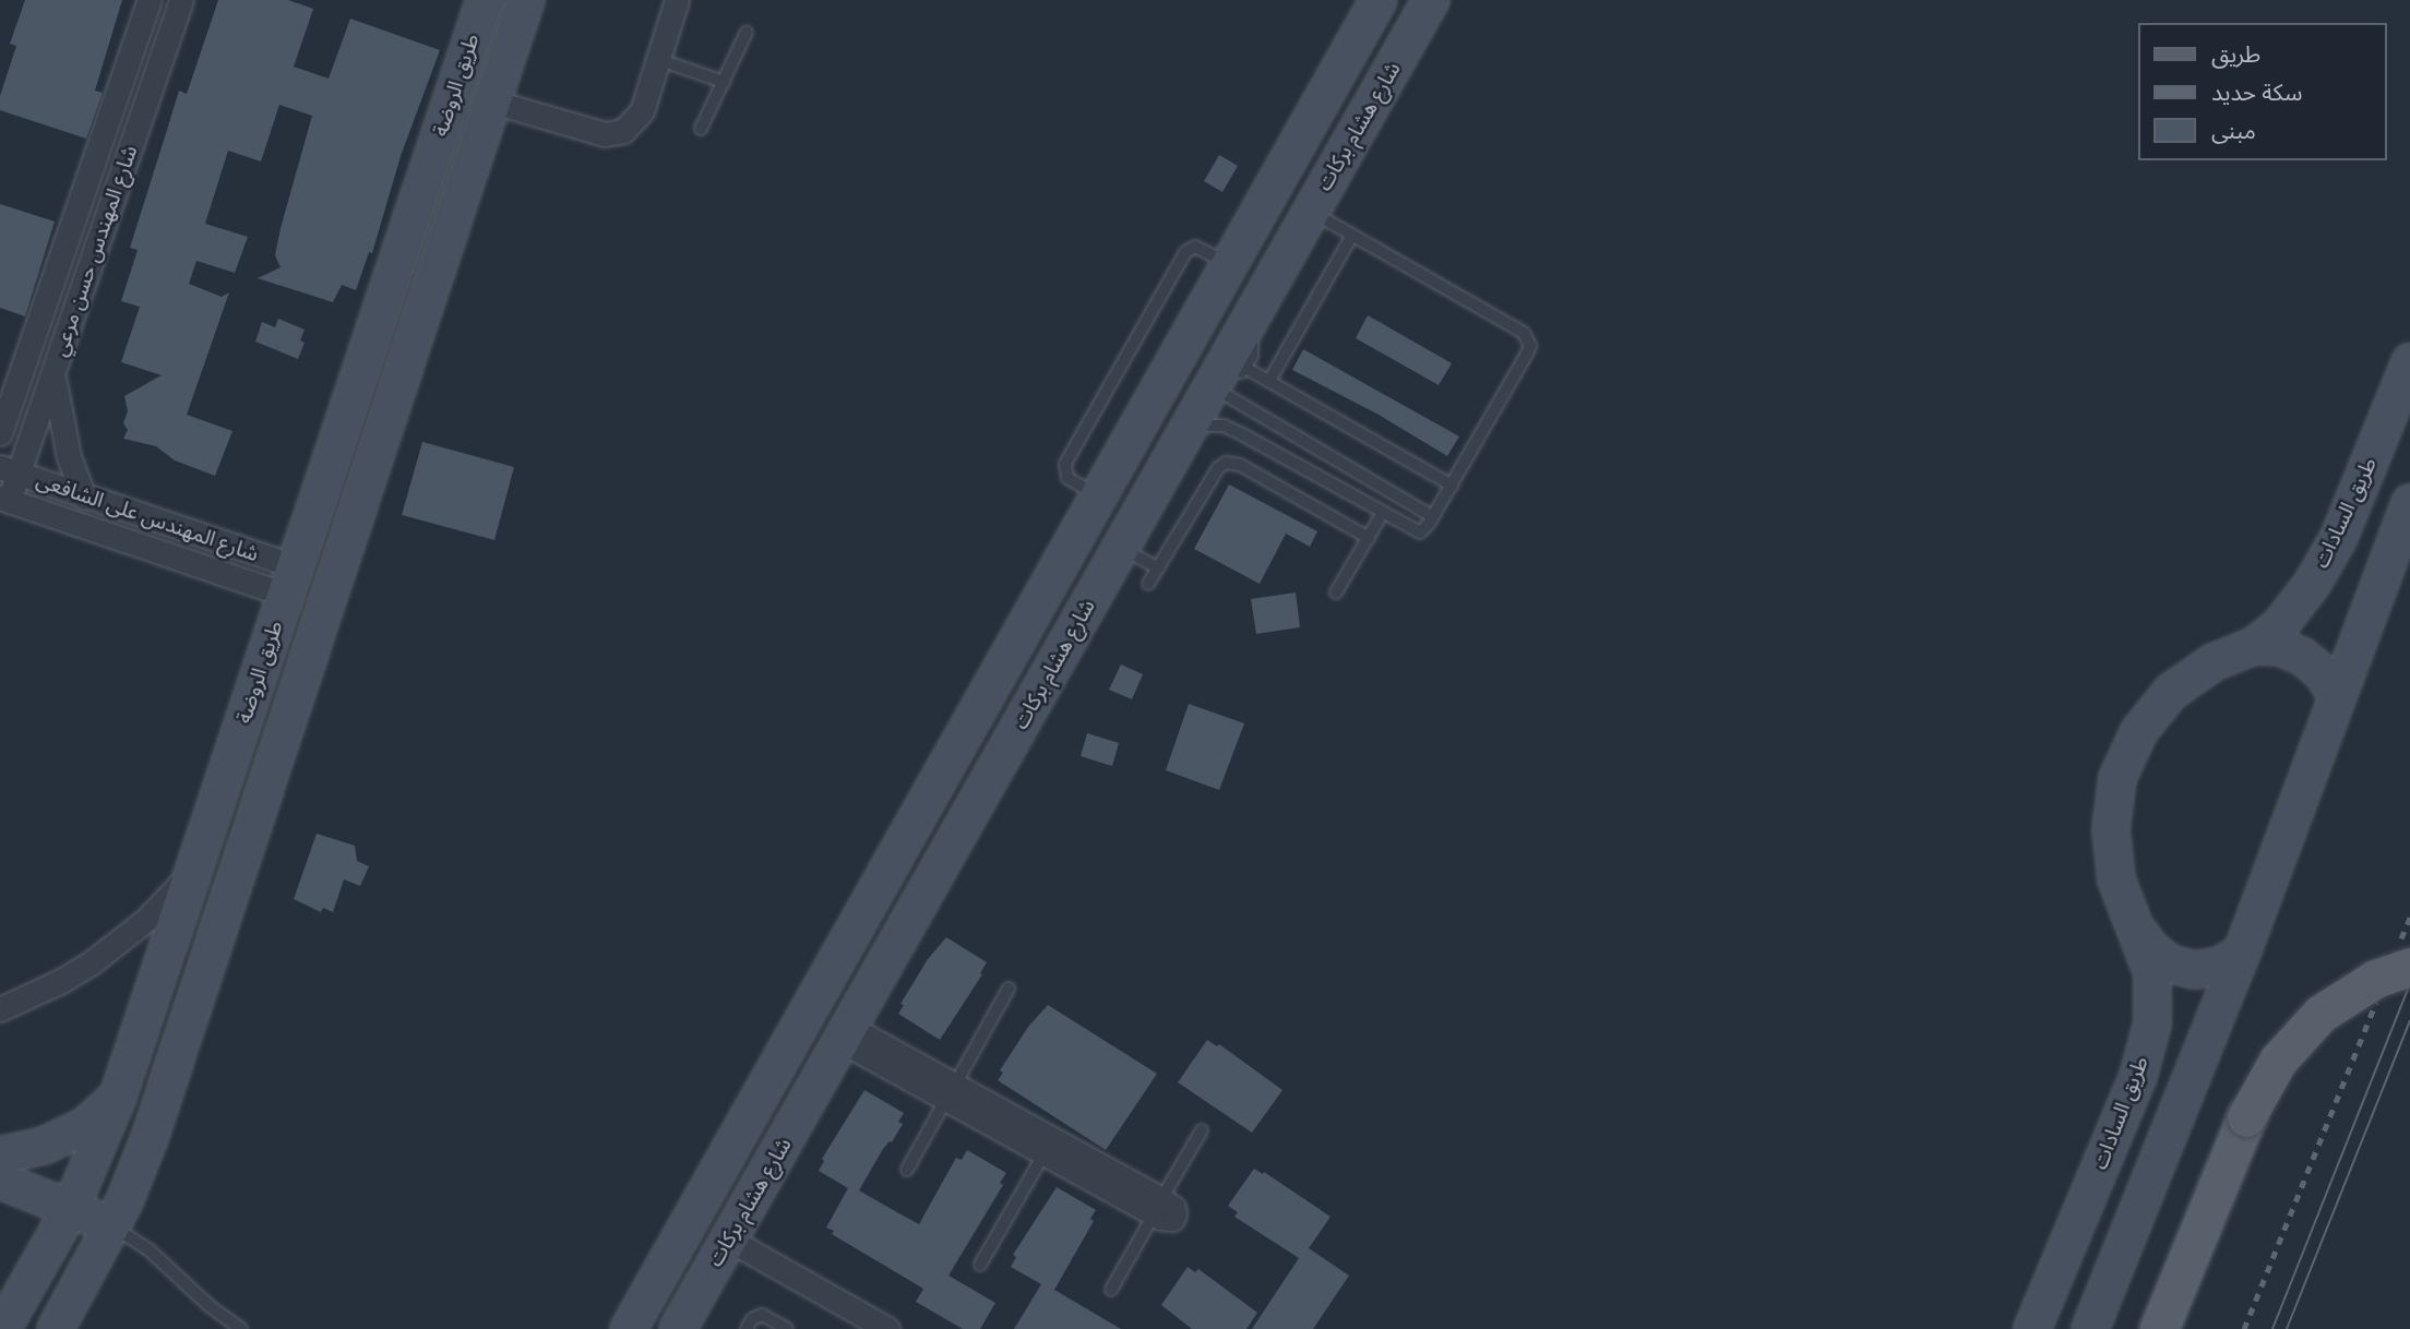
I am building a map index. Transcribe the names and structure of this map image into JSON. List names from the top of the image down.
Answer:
{
  "streets": {
    "street": [
      "طريق الروضة",
      "شارع هشام بركات",
      "شارع المهندس حسن مرعي",
      "طريق السادات",
      "شارع المهندس على الشافعى"
    ]
  },
  "crossings": [
    ["طريق الروضة", "شارع المهندس على الشافعى"],
    ["شارع المهندس حسن مرعي", "شارع المهندس على الشافعى"]
  ],
  "legend": ["طريق", "سكة حديد", "مبنى"]
}
